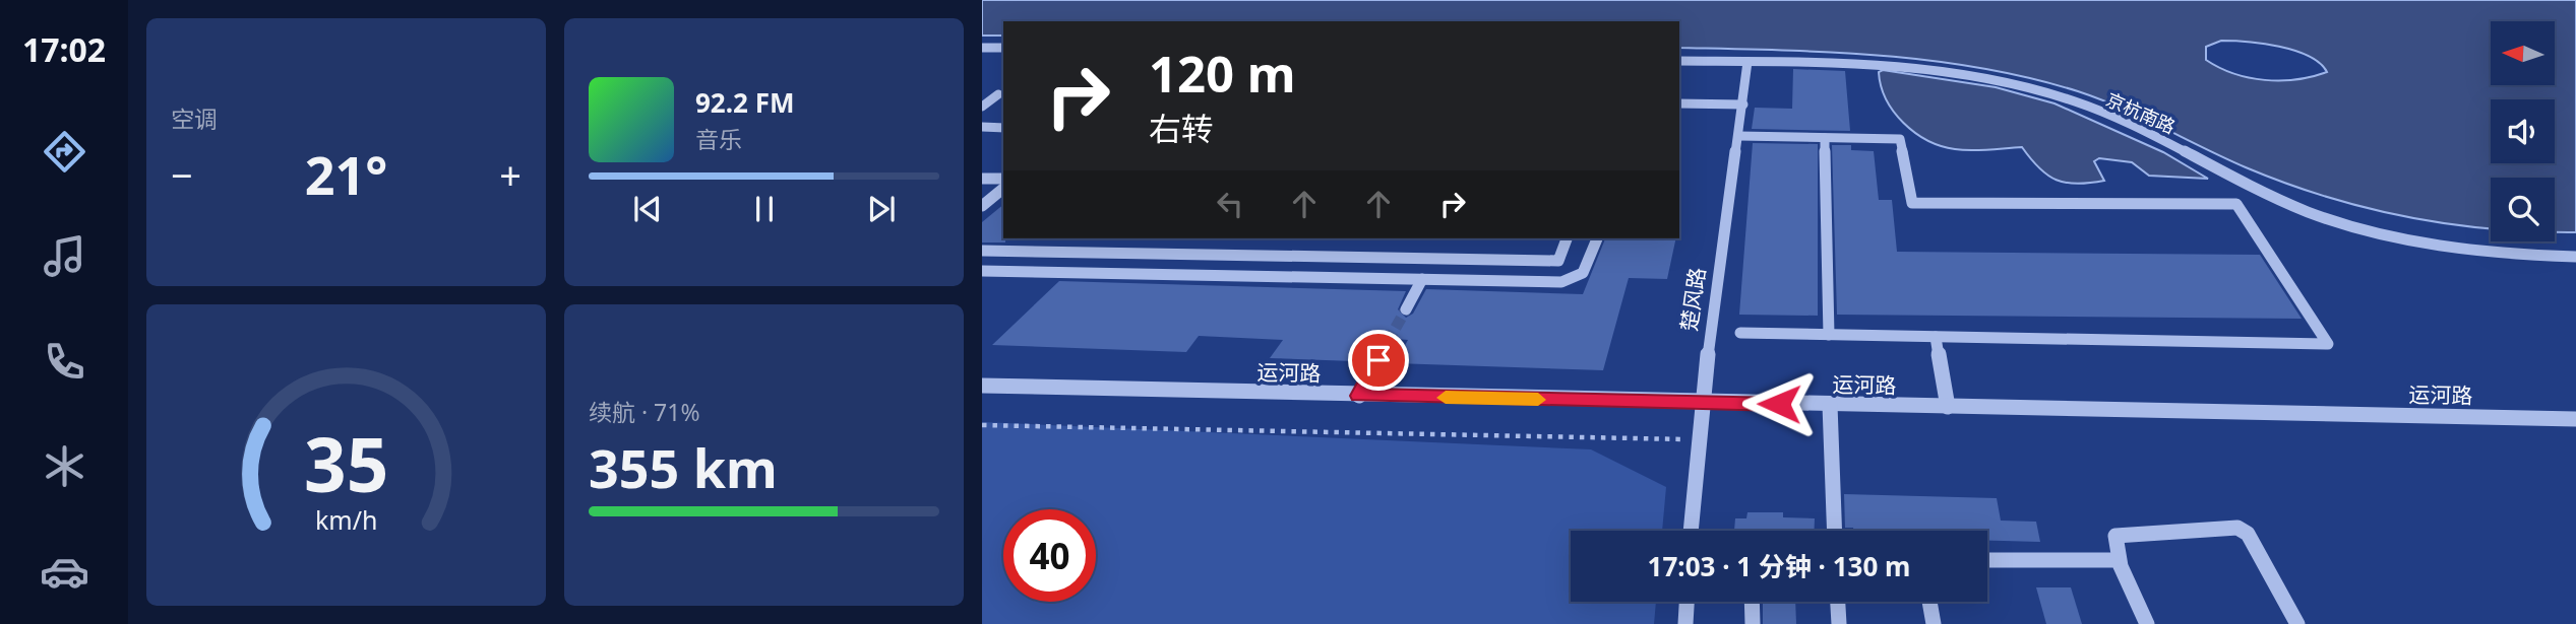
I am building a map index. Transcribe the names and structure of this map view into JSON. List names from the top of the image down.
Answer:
{
  "streets": {
    "street": ["京杭南路", "楚风路", "运河路"]
  },
  "crossings": [
    ["京杭南路", "楚风路"],
    ["楚风路", "运河路"]
  ],
  "north": "left",
  "page": {
    "tabs": "17:02",
    "tile": [
      "空调",
      ["续航 · 71%", "355 km"]
    ],
    "turn": ["120 m", "右转"],
    "song": ["92.2 FM", "音乐"],
    "heat": ["−", "21°", "+"],
    "limit": "40",
    "trip": "17:03 · 1 分钟 · 130 m",
    "gauge": ["35", "km/h"]
  }
}
